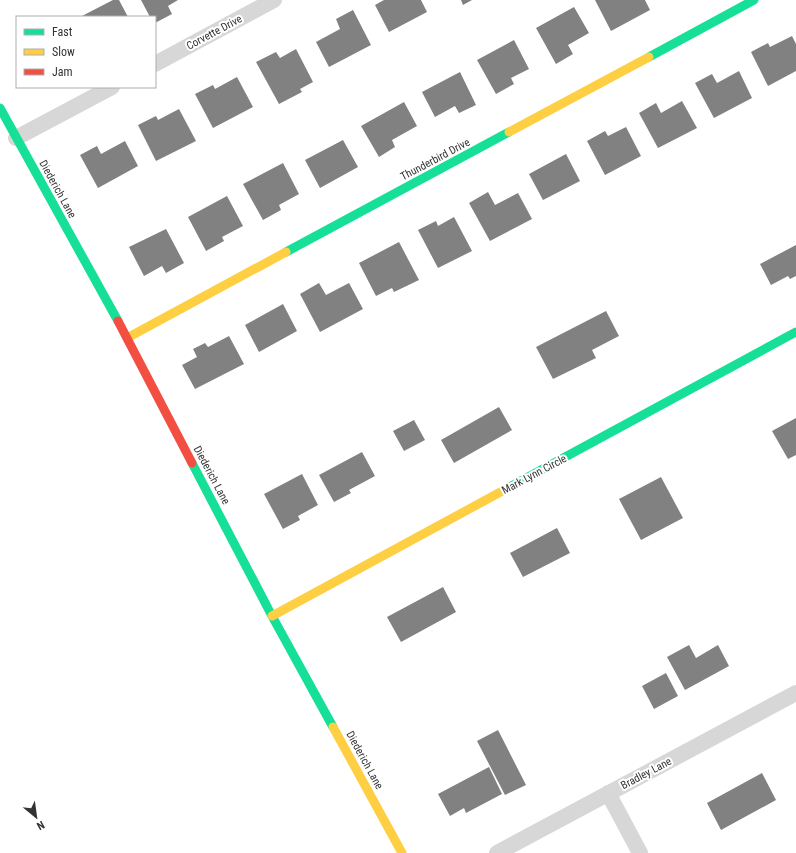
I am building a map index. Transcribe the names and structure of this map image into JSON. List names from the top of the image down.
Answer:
{
  "streets": {
    "street": [
      "Corvette Drive",
      "Thunderbird Drive",
      "Diederich Lane",
      "Mark Lynn Circle",
      "Bradley Lane"
    ]
  },
  "crossings": [
    ["Thunderbird Drive", "Diederich Lane"],
    ["Diederich Lane", "Mark Lynn Circle"]
  ],
  "legend": ["Fast", "Slow", "Jam"],
  "north": "bottom right"
}
